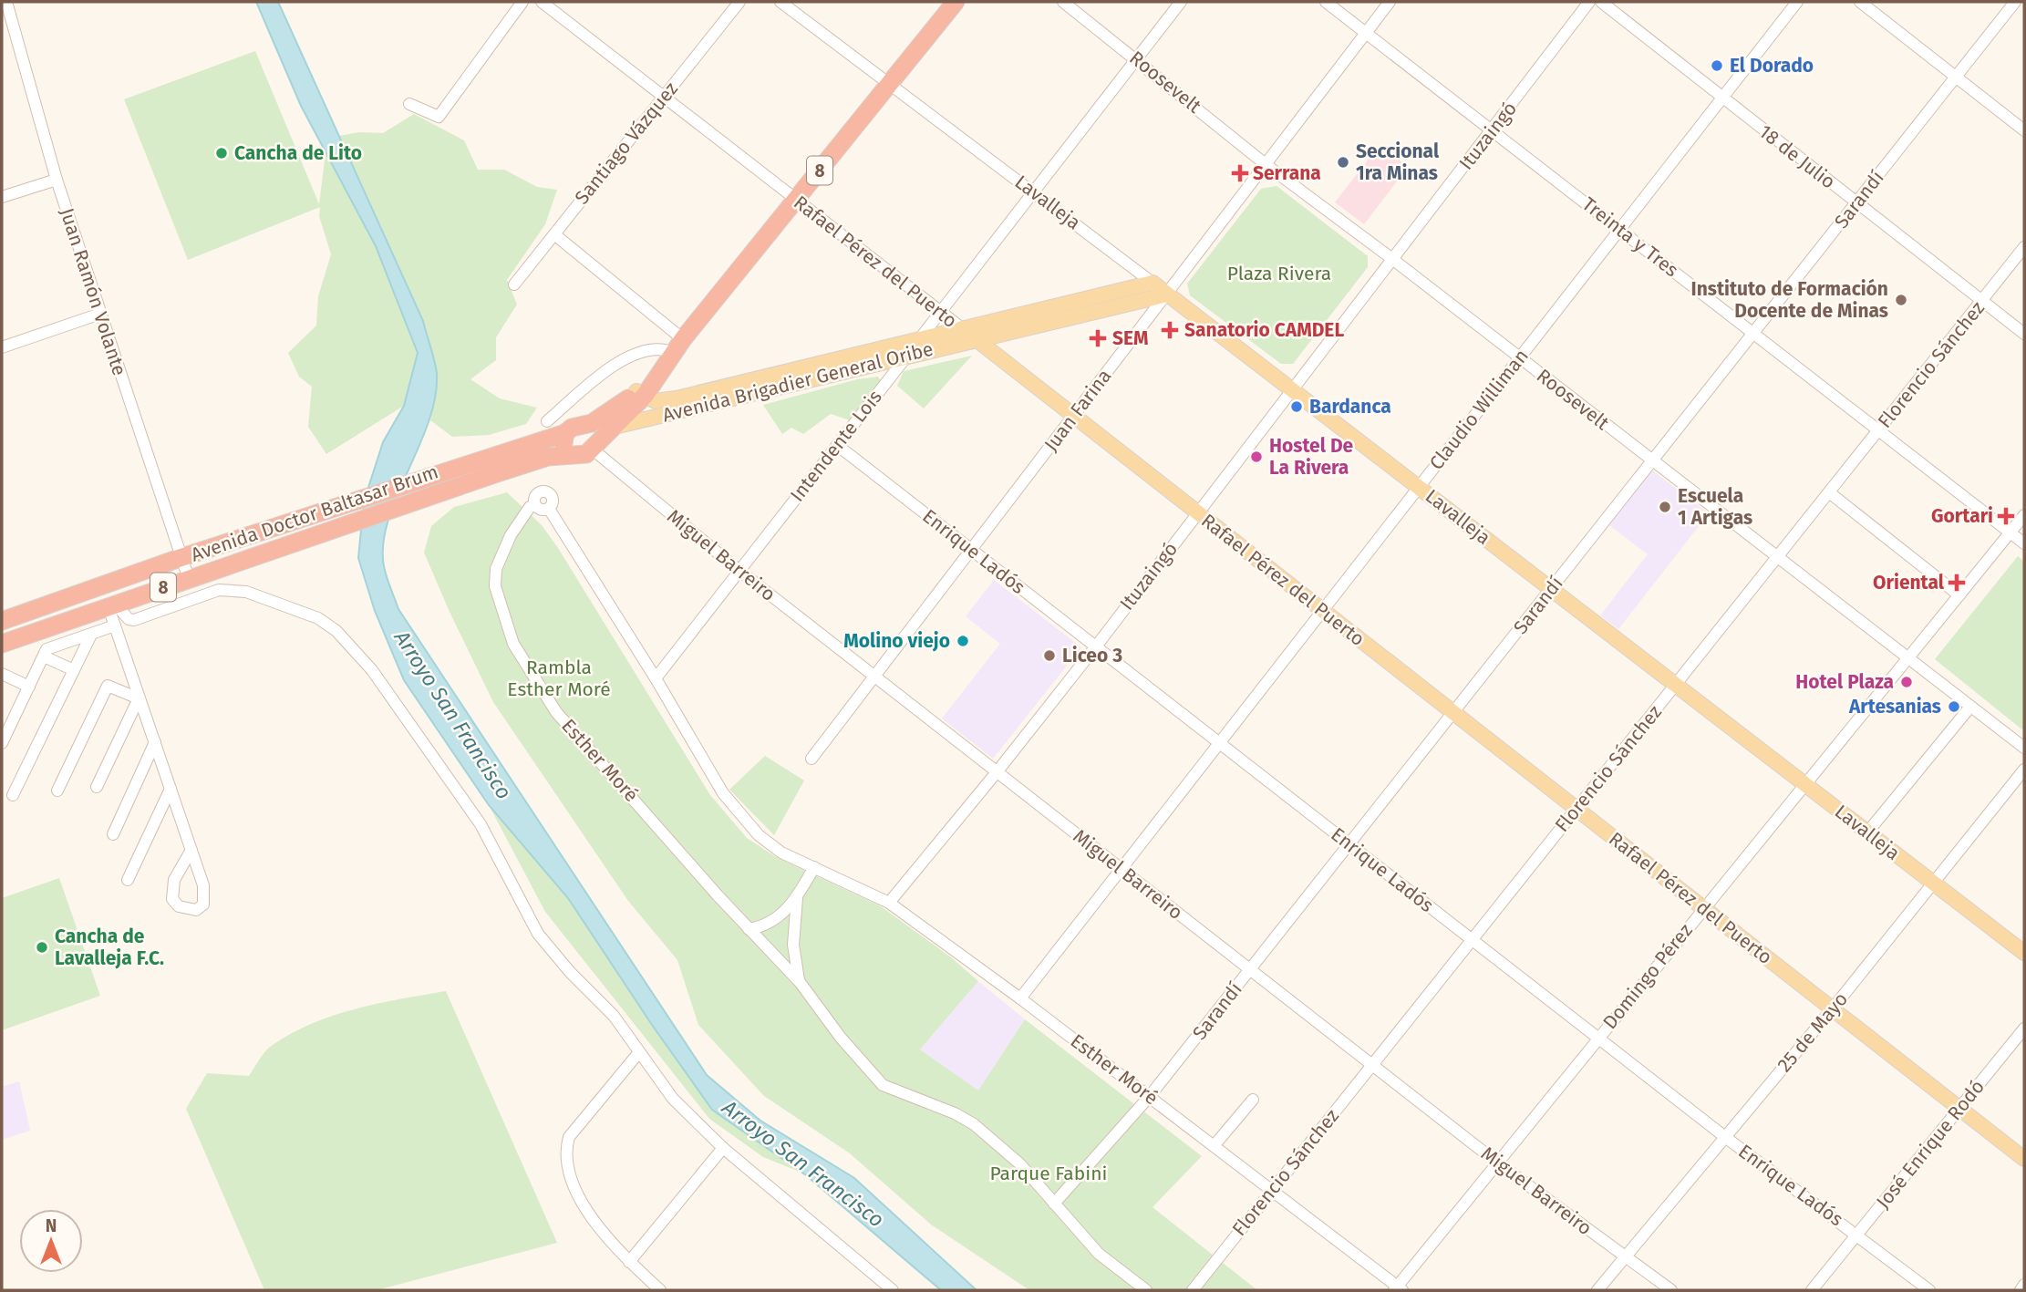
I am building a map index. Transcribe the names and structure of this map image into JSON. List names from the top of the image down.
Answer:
{
  "streets": {
    "highway": ["8", "Avenida Doctor Baltasar Brum"],
    "main road": ["Lavalleja", "Rafael Pérez del Puerto", "Avenida Brigadier General Oribe"],
    "street": [
      "Roosevelt",
      "Ituzaingó",
      "Santiago Vázquez",
      "18 de Julio",
      "Sarandí",
      "Treinta y Tres",
      "Juan Ramón Volante",
      "Florencio Sánchez",
      "Claudio Williman",
      "Juan Farina",
      "Intendente Lois",
      "Enrique Ladós",
      "Miguel Barreiro",
      "Esther Moré",
      "Domingo Pérez",
      "25 de Mayo",
      "José Enrique Rodó"
    ]
  },
  "crossings": [
    ["Roosevelt", "Ituzaingó"],
    ["Roosevelt", "Sarandí"],
    ["Roosevelt", "Florencio Sánchez"],
    ["Roosevelt", "Claudio Williman"],
    ["Roosevelt", "Juan Farina"],
    ["Roosevelt", "Intendente Lois"],
    ["Roosevelt", "Domingo Pérez"],
    ["Ituzaingó", "Lavalleja"],
    ["Ituzaingó", "Treinta y Tres"],
    ["Ituzaingó", "Rafael Pérez del Puerto"],
    ["Ituzaingó", "Enrique Ladós"],
    ["Ituzaingó", "Miguel Barreiro"],
    ["Ituzaingó", "Esther Moré"],
    ["Santiago Vázquez", "Rafael Pérez del Puerto"],
    ["18 de Julio", "Sarandí"],
    ["18 de Julio", "Florencio Sánchez"],
    ["18 de Julio", "Claudio Williman"],
    ["8", "Lavalleja"],
    ["8", "Rafael Pérez del Puerto"],
    ["8", "Avenida Brigadier General Oribe"],
    ["8", "Avenida Doctor Baltasar Brum"],
    ["8", "Miguel Barreiro"],
    ["Sarandí", "Lavalleja"],
    ["Sarandí", "Treinta y Tres"],
    ["Sarandí", "Rafael Pérez del Puerto"],
    ["Sarandí", "Enrique Ladós"],
    ["Sarandí", "Miguel Barreiro"],
    ["Sarandí", "Esther Moré"],
    ["Lavalleja", "Florencio Sánchez"],
    ["Lavalleja", "Avenida Brigadier General Oribe"],
    ["Lavalleja", "Claudio Williman"],
    ["Lavalleja", "Juan Farina"],
    ["Lavalleja", "Intendente Lois"],
    ["Lavalleja", "Domingo Pérez"],
    ["Lavalleja", "25 de Mayo"],
    ["Treinta y Tres", "Florencio Sánchez"],
    ["Treinta y Tres", "Claudio Williman"],
    ["Treinta y Tres", "Juan Farina"],
    ["Treinta y Tres", "Domingo Pérez"],
    ["Rafael Pérez del Puerto", "Florencio Sánchez"],
    ["Rafael Pérez del Puerto", "Avenida Brigadier General Oribe"],
    ["Rafael Pérez del Puerto", "Claudio Williman"],
    ["Rafael Pérez del Puerto", "Juan Farina"],
    ["Rafael Pérez del Puerto", "Intendente Lois"],
    ["Rafael Pérez del Puerto", "Domingo Pérez"],
    ["Rafael Pérez del Puerto", "25 de Mayo"],
    ["Rafael Pérez del Puerto", "José Enrique Rodó"],
    ["Juan Ramón Volante", "Avenida Doctor Baltasar Brum"],
    ["Florencio Sánchez", "Enrique Ladós"],
    ["Florencio Sánchez", "Miguel Barreiro"],
    ["Florencio Sánchez", "Esther Moré"],
    ["Avenida Brigadier General Oribe", "Juan Farina"],
    ["Avenida Brigadier General Oribe", "Intendente Lois"],
    ["Claudio Williman", "Enrique Ladós"],
    ["Claudio Williman", "Miguel Barreiro"],
    ["Claudio Williman", "Esther Moré"],
    ["Juan Farina", "Enrique Ladós"],
    ["Juan Farina", "Miguel Barreiro"],
    ["Intendente Lois", "Enrique Ladós"],
    ["Intendente Lois", "Miguel Barreiro"],
    ["Intendente Lois", "Esther Moré"],
    ["Avenida Doctor Baltasar Brum", "Miguel Barreiro"],
    ["Enrique Ladós", "Domingo Pérez"],
    ["Enrique Ladós", "25 de Mayo"],
    ["Enrique Ladós", "José Enrique Rodó"],
    ["Miguel Barreiro", "Domingo Pérez"],
    ["Miguel Barreiro", "25 de Mayo"],
    ["Esther Moré", "Domingo Pérez"]
  ],
  "water": ["Arroyo San Francisco"],
  "parks": ["Plaza Rivera", "Rambla Esther Moré", "Parque Fabini"],
  "places": {
    "other": [
      "El Dorado",
      "Cancha de Lito",
      "Seccional 1ra Minas",
      "Instituto de Formación Docente de Minas",
      "Bardanca",
      "Hostel De La Rivera",
      "Escuela 1 Artigas",
      "Molino viejo",
      "Liceo 3",
      "Hotel Plaza",
      "Artesanias",
      "Cancha de Lavalleja F.C."
    ],
    "health": [
      "Serrana",
      "Sanatorio CAMDEL",
      "SEM",
      "Gortari",
      "Oriental"
    ]
  },
  "north": "top"
}
